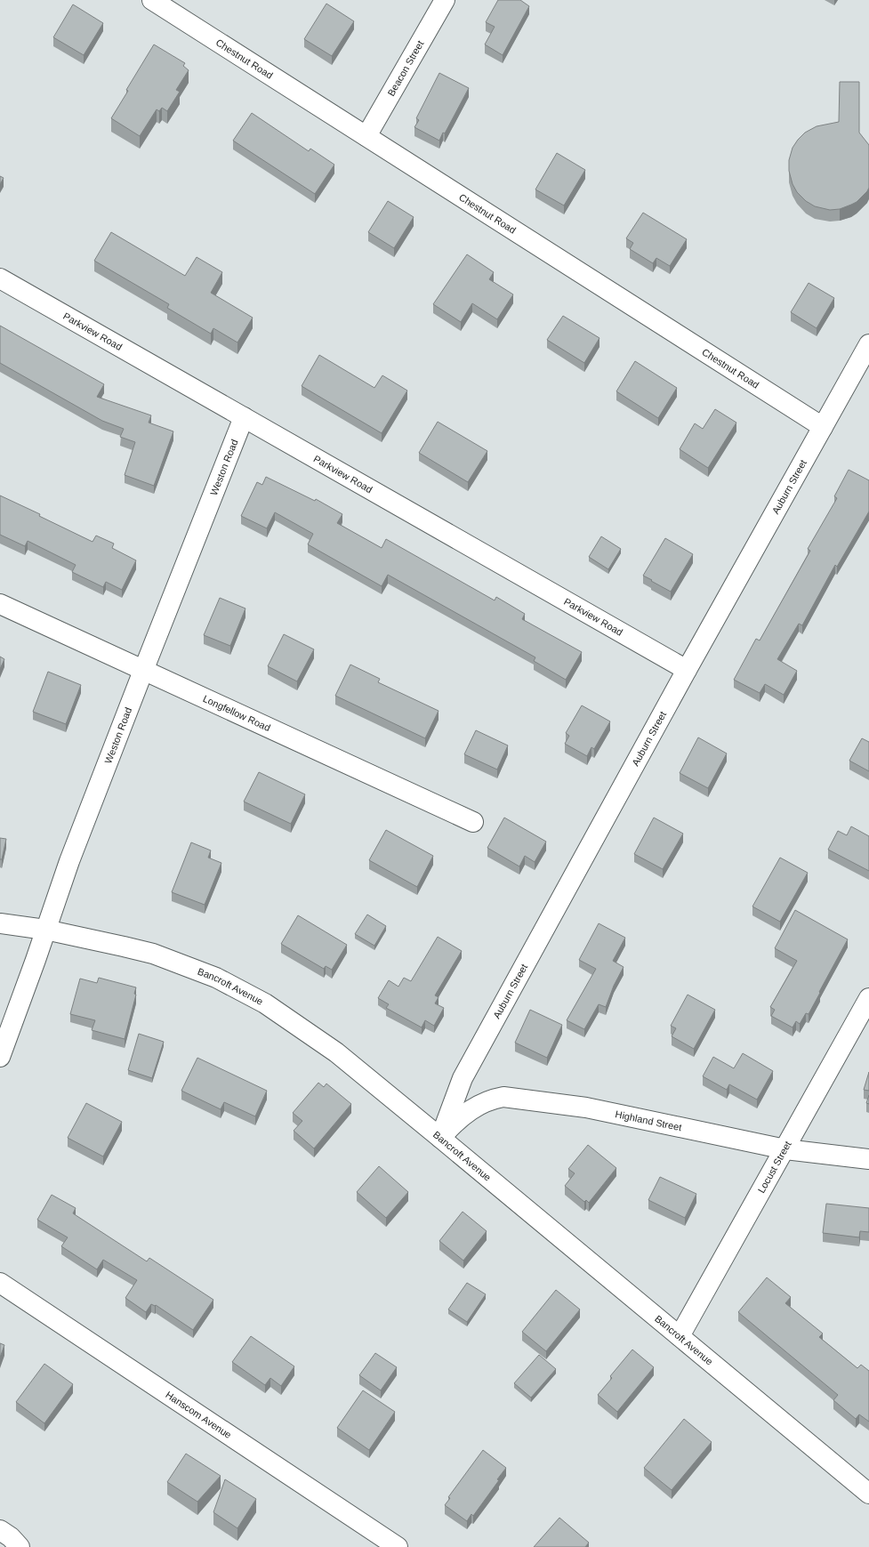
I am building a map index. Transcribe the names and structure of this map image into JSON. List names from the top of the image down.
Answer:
{
  "streets": {
    "street": [
      "Chestnut Road",
      "Beacon Street",
      "Parkview Road",
      "Weston Road",
      "Auburn Street",
      "Longfellow Road",
      "Bancroft Avenue",
      "Highland Street",
      "Locust Street",
      "Hanscom Avenue"
    ]
  },
  "crossings": [
    ["Chestnut Road", "Beacon Street"],
    ["Chestnut Road", "Auburn Street"],
    ["Parkview Road", "Weston Road"],
    ["Parkview Road", "Auburn Street"],
    ["Weston Road", "Longfellow Road"],
    ["Weston Road", "Bancroft Avenue"],
    ["Auburn Street", "Bancroft Avenue"],
    ["Auburn Street", "Highland Street"],
    ["Bancroft Avenue", "Highland Street"],
    ["Bancroft Avenue", "Locust Street"],
    ["Highland Street", "Locust Street"]
  ]
}
